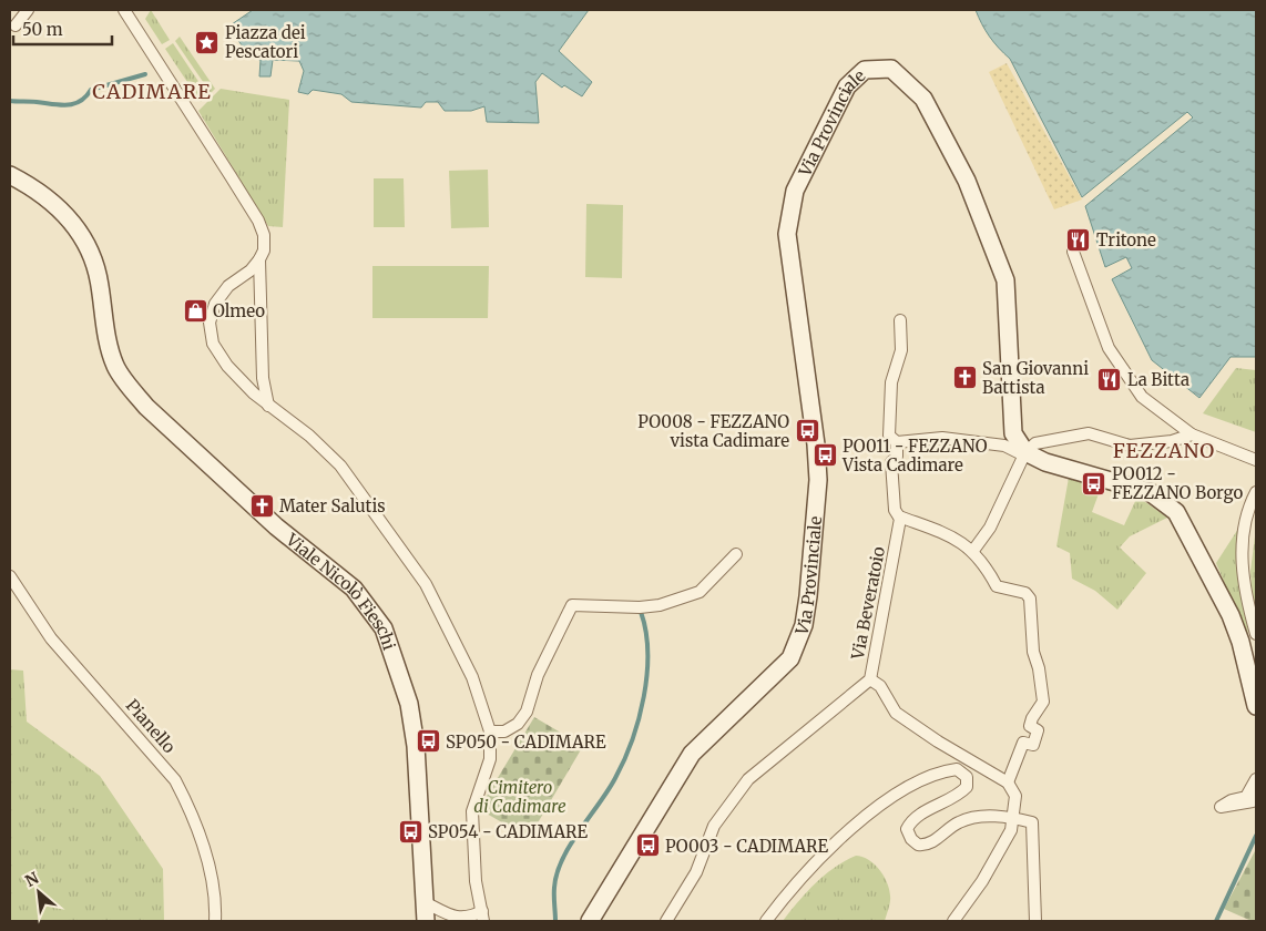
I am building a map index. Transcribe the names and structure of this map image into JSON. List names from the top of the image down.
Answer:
{
  "streets": {
    "main road": ["Via Provinciale", "Viale Nicolò Fieschi"],
    "street": ["Via Beveratoio", "Pianello"]
  },
  "districts": ["CADIMARE", "FEZZANO"],
  "parks": ["Cimitero di Cadimare"],
  "places": {
    "place": ["Piazza dei Pescatori"],
    "restaurant": ["Tritone", "La Bitta"],
    "shop": ["Olmeo"],
    "church": ["San Giovanni Battista", "Mater Salutis"],
    "bus stop": [
      "PO008 - FEZZANO vista Cadimare",
      "PO011 - FEZZANO Vista Cadimare",
      "PO012 - FEZZANO Borgo",
      "SP050 - CADIMARE",
      "SP054 - CADIMARE",
      "PO003 - CADIMARE"
    ]
  },
  "scale_bar": "50 m",
  "north": "top left"
}
